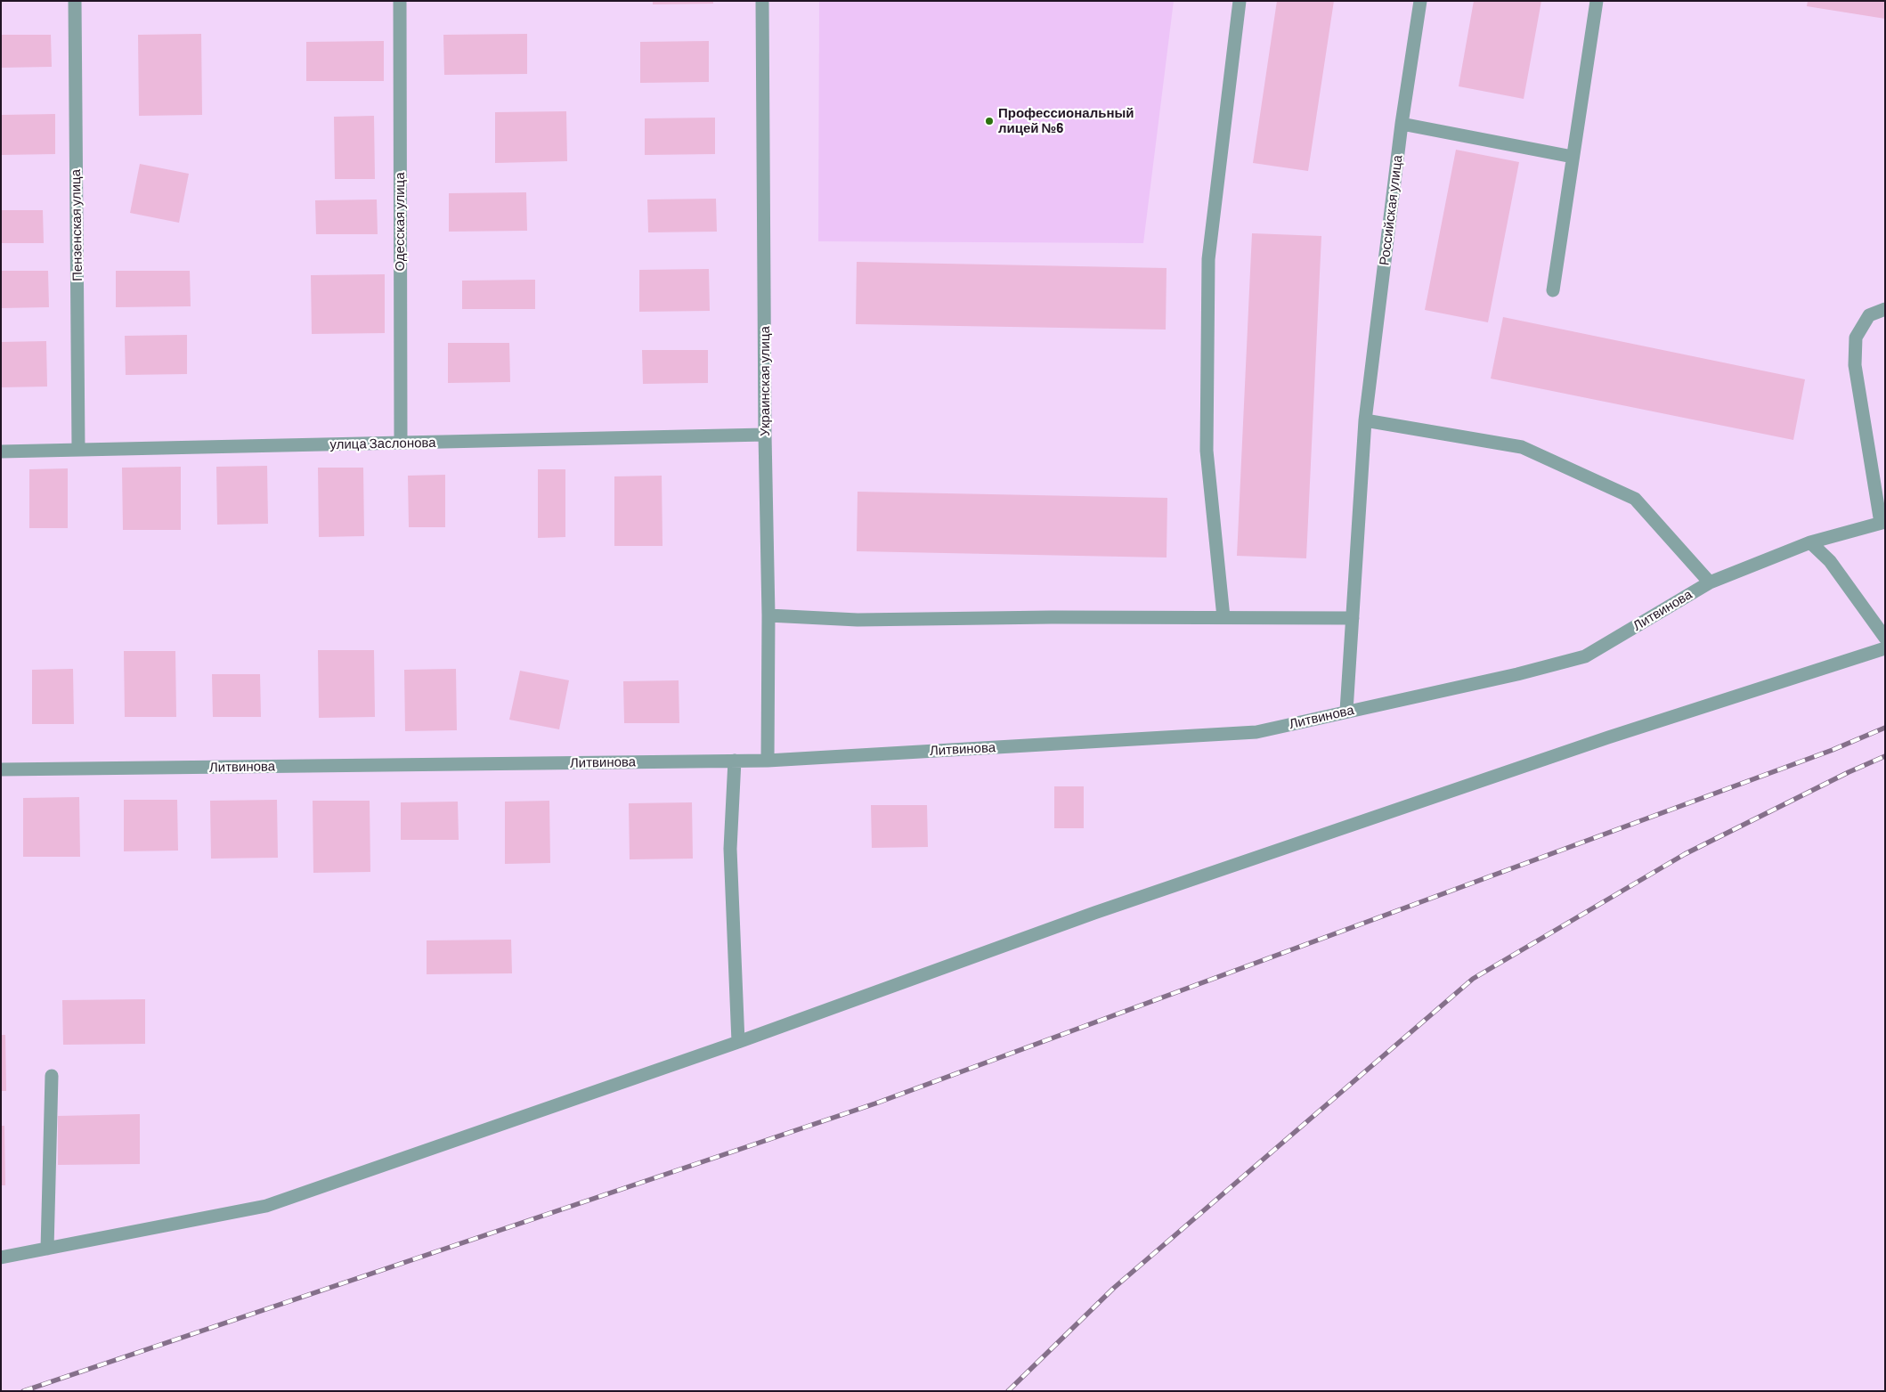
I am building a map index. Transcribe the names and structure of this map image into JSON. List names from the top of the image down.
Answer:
{
  "streets": {
    "street": [
      "Российская улица",
      "Одесская улица",
      "Пензенская улица",
      "Украинская улица",
      "улица Заслонова",
      "Литвинова"
    ]
  },
  "crossings": [
    ["Российская улица", "Литвинова"],
    ["Одесская улица", "улица Заслонова"],
    ["Пензенская улица", "улица Заслонова"],
    ["Украинская улица", "улица Заслонова"],
    ["Украинская улица", "Литвинова"]
  ],
  "places": ["Профессиональный лицей №6"]
}
